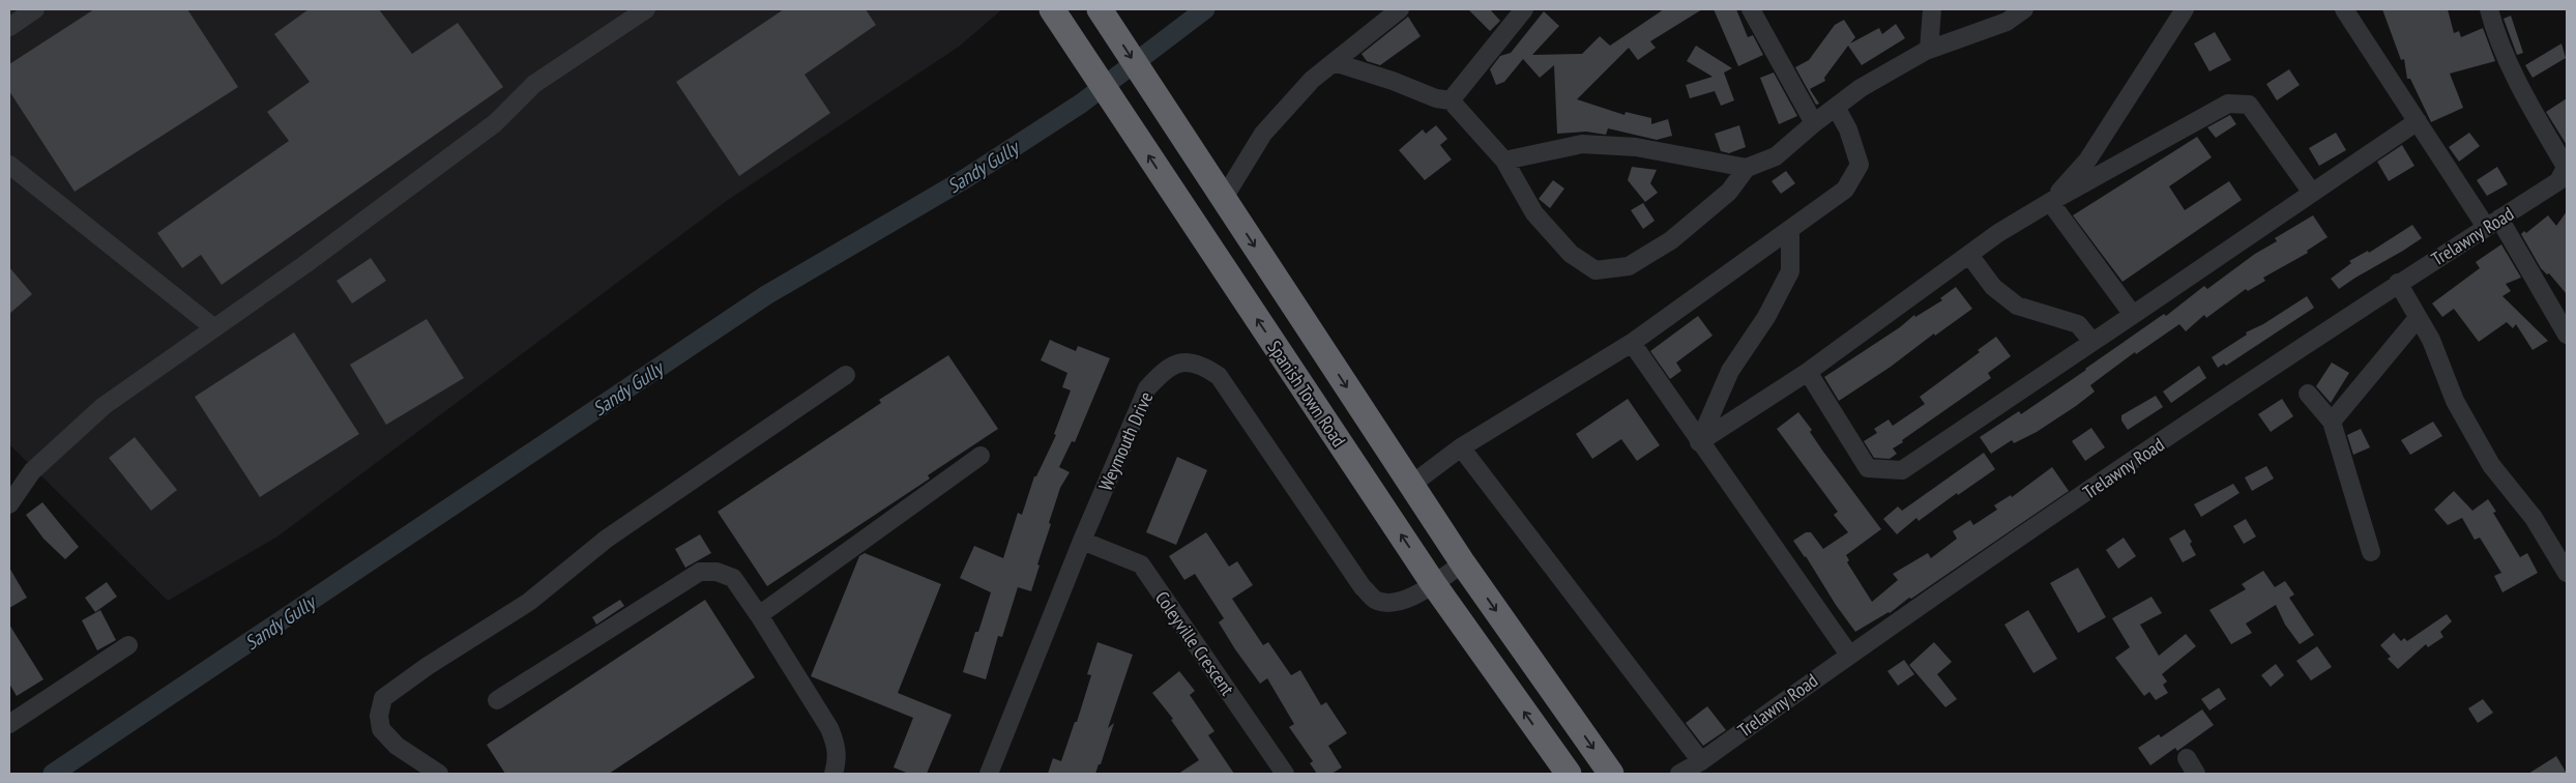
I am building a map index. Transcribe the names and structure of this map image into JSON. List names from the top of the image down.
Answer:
{
  "streets": {
    "highway": ["Spanish Town Road"],
    "street": ["Trelawny Road", "Weymouth Drive", "Coleyville Crescent"]
  },
  "crossings": [
    ["Spanish Town Road", "Weymouth Drive"],
    ["Weymouth Drive", "Coleyville Crescent"]
  ],
  "water": ["Sandy Gully"]
}
